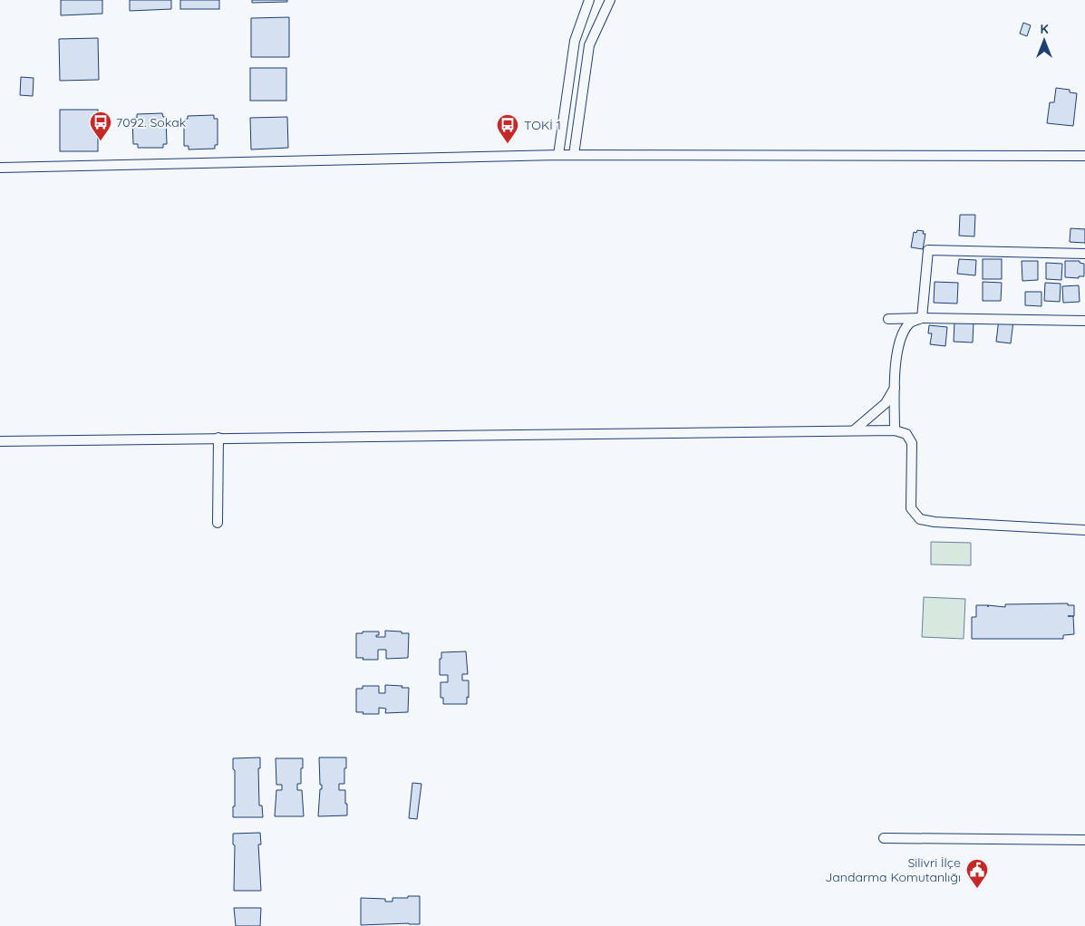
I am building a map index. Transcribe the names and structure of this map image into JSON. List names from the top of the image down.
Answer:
{
  "places": {
    "bus stop": ["7092. Sokak", "TOKİ 1"],
    "public building": ["Silivri İlçe Jandarma Komutanlığı"]
  },
  "north": "top"
}
